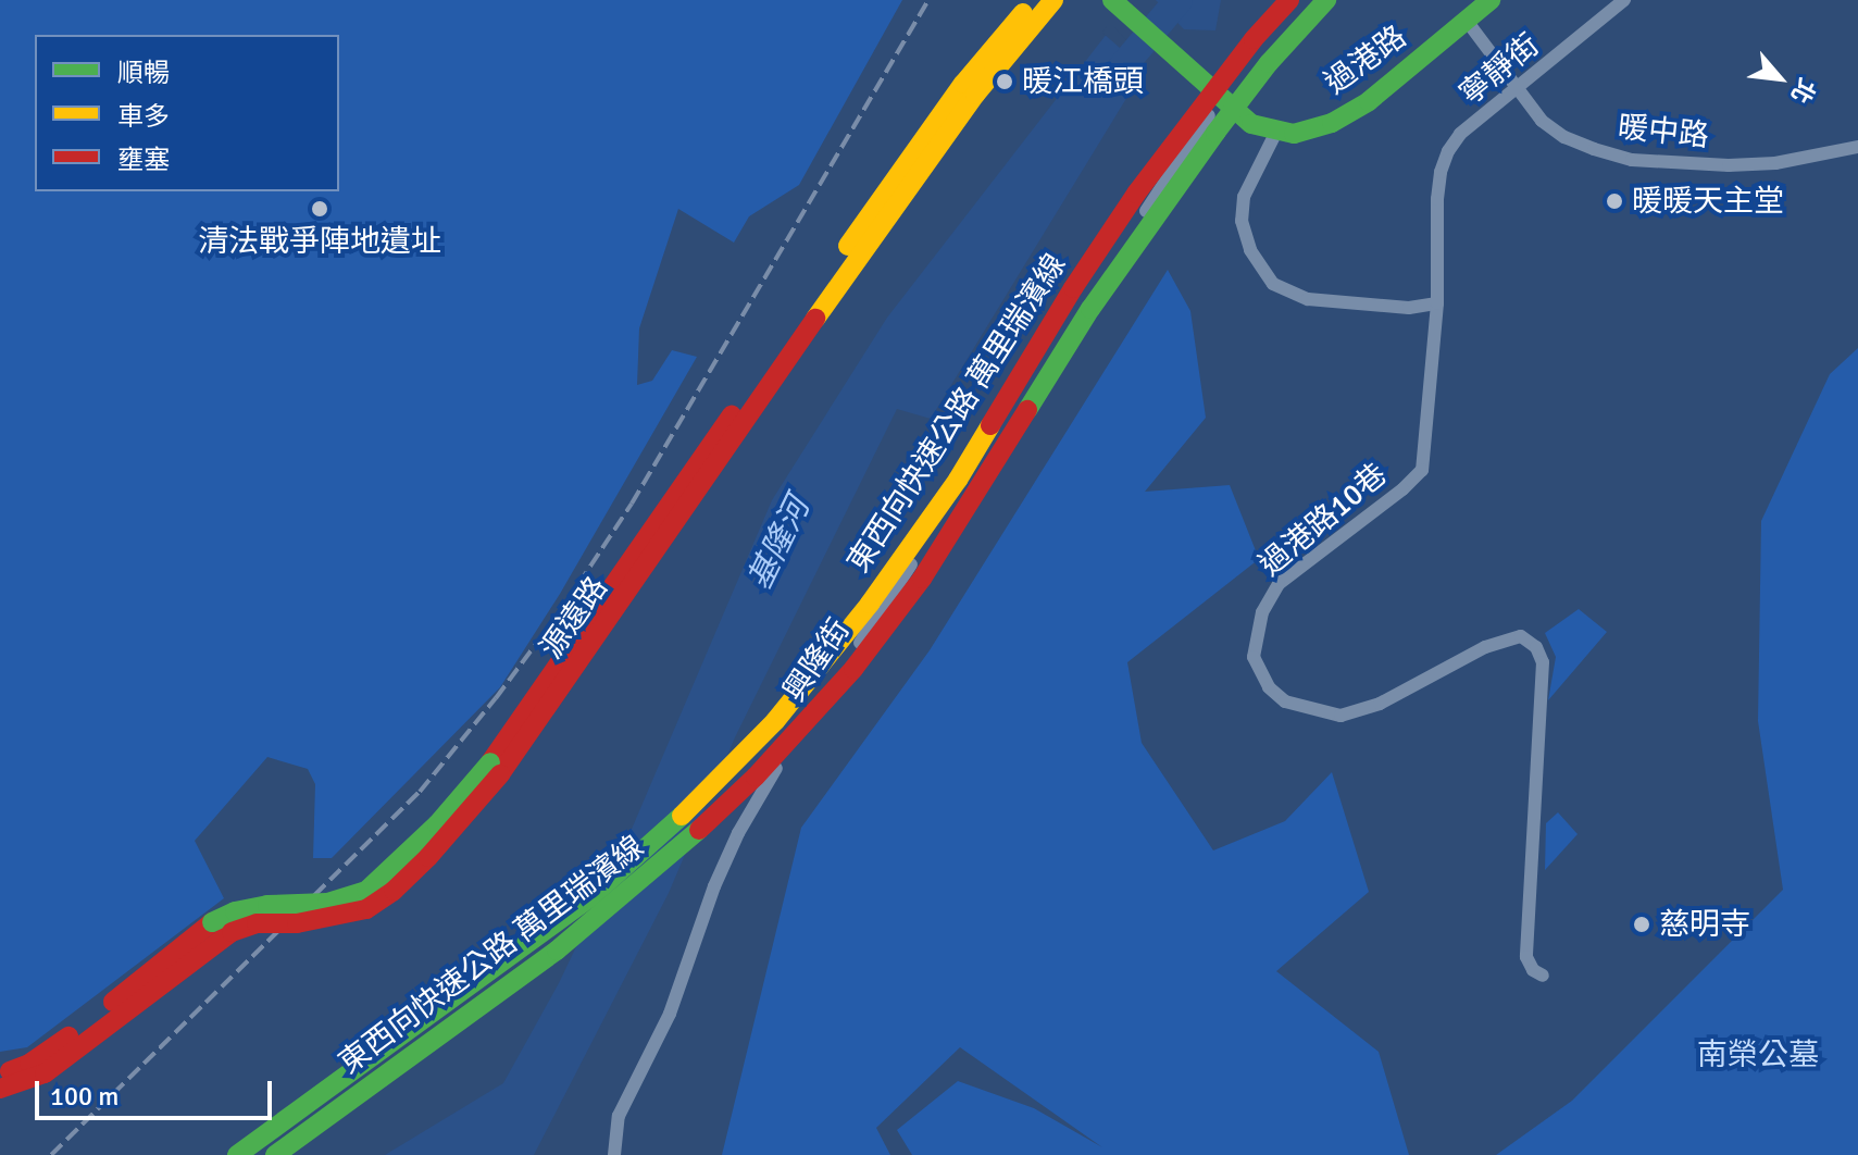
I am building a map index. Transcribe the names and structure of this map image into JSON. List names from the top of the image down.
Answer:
{
  "streets": {
    "main road": ["過港路", "東西向快速公路 萬里瑞濱線", "源遠路"],
    "street": [
      "寧靜街",
      "暖中路",
      "過港路10巷",
      "興隆街"
    ]
  },
  "crossings": [
    ["過港路", "暖中路"],
    ["寧靜街", "暖中路"],
    ["寧靜街", "過港路10巷"]
  ],
  "water": ["基隆河"],
  "parks": ["南榮公墓"],
  "places": [
    "暖江橋頭",
    "暖暖天主堂",
    "清法戰爭陣地遺址",
    "慈明寺"
  ],
  "legend": ["順暢", "車多", "壅塞"],
  "scale_bar": "100 m",
  "north": "bottom right"
}
